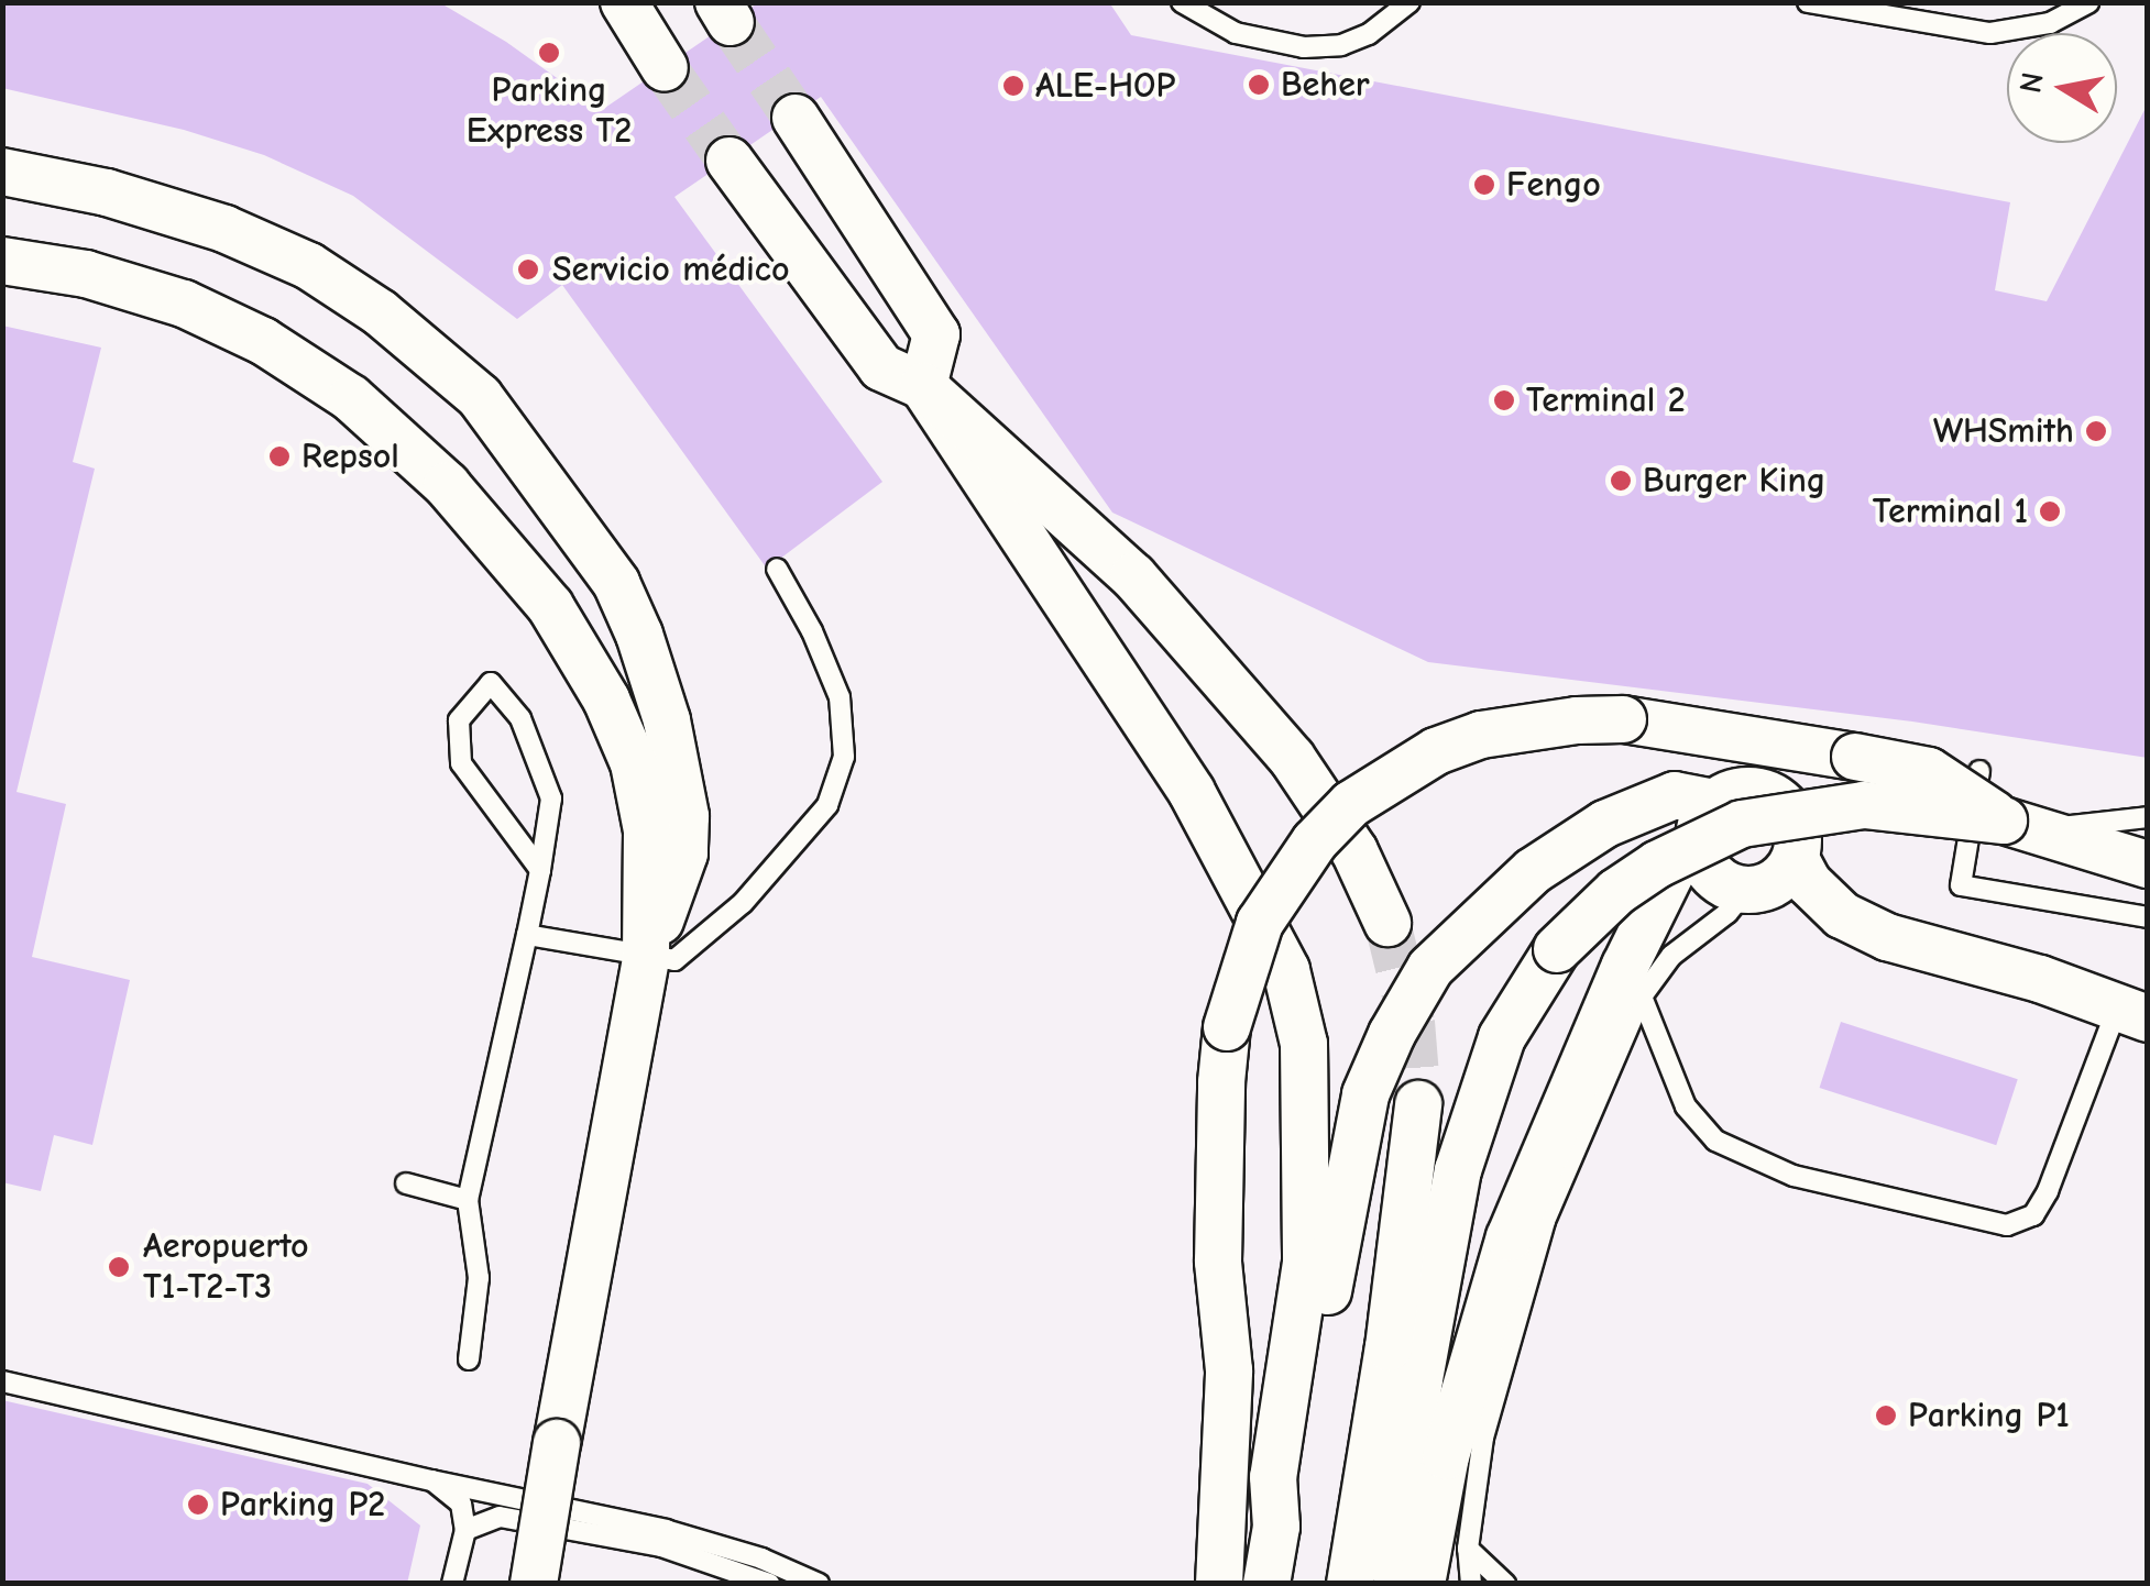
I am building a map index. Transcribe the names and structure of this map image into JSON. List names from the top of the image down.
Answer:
{
  "places": [
    "Parking Express T2",
    "Beher",
    "ALE-HOP",
    "Fengo",
    "Servicio médico",
    "Terminal 2",
    "WHSmith",
    "Repsol",
    "Burger King",
    "Terminal 1",
    "Aeropuerto T1-T2-T3",
    "Parking P1",
    "Parking P2"
  ],
  "north": "left"
}
